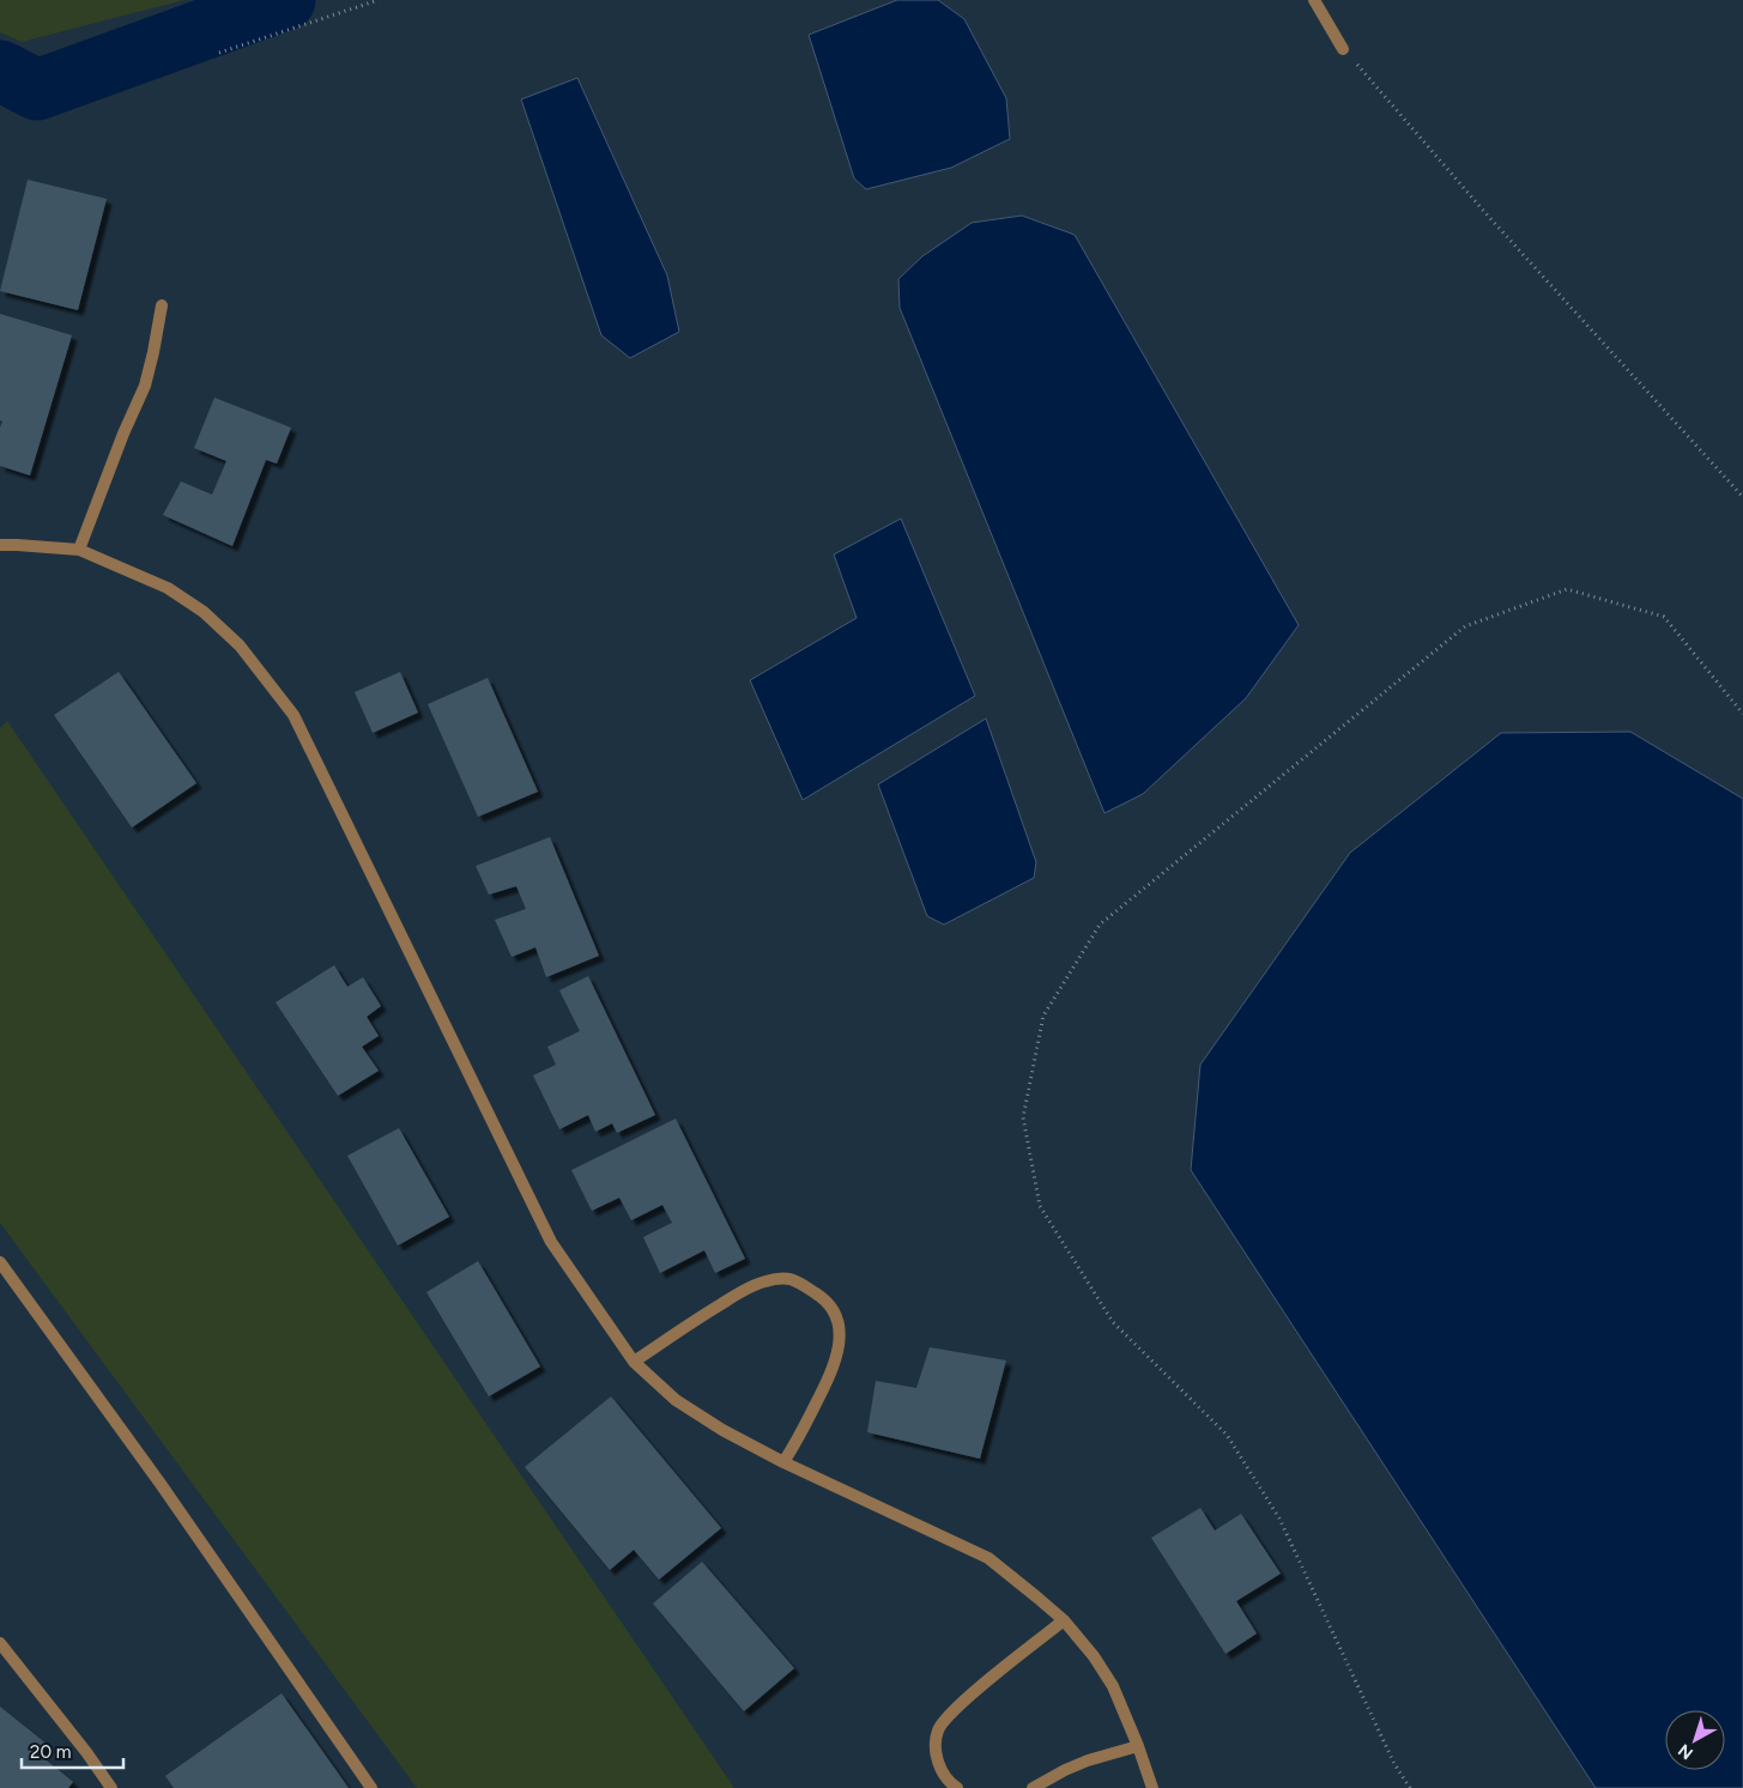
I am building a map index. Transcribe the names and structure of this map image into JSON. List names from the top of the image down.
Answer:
{
  "scale_bar": "20 m",
  "north": "bottom left"
}
